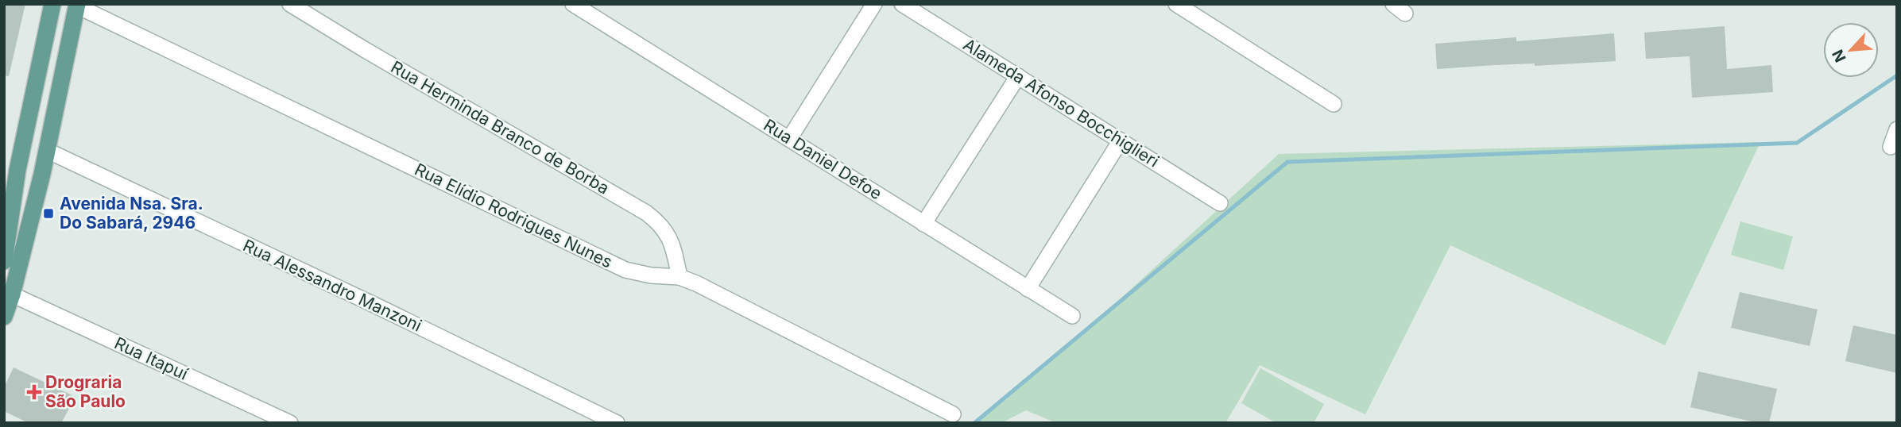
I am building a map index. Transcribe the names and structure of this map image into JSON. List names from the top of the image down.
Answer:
{
  "streets": {
    "street": [
      "Alameda Afonso Bocchiglieri",
      "Rua Herminda Branco de Borba",
      "Rua Daniel Defoe",
      "Rua Elídio Rodrigues Nunes",
      "Rua Alessandro Manzoni",
      "Rua Itapuí"
    ]
  },
  "crossings": [
    ["Rua Herminda Branco de Borba", "Rua Elídio Rodrigues Nunes"]
  ],
  "places": {
    "transit": ["Avenida Nsa. Sra. Do Sabará, 2946"],
    "health": ["Drograria São Paulo"]
  },
  "north": "bottom left"
}
